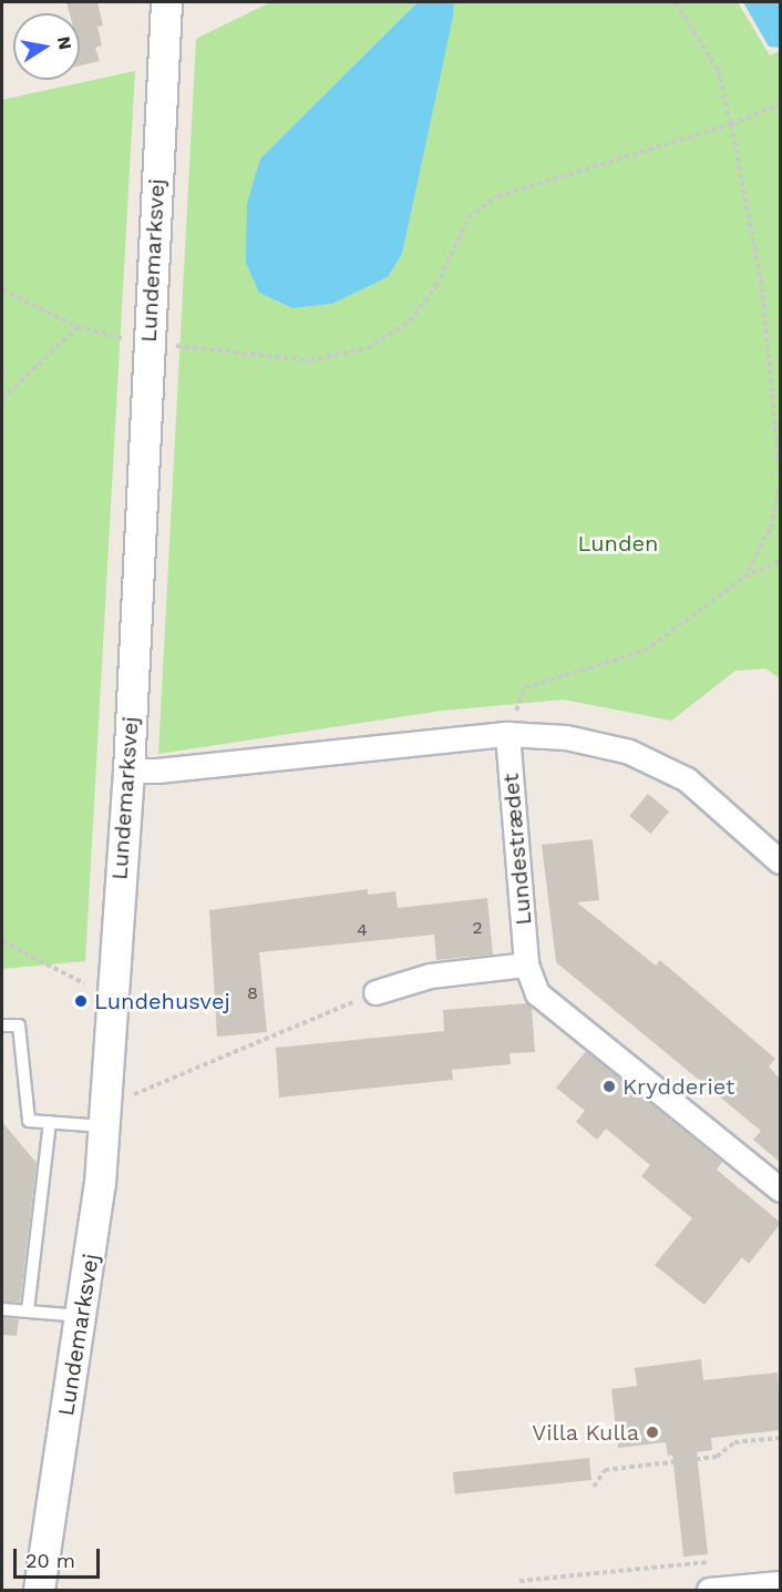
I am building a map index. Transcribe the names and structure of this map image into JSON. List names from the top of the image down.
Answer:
{
  "streets": {
    "street": ["Lundemarksvej", "Lundestrædet"]
  },
  "parks": ["Lunden"],
  "places": ["Lundehusvej", "Krydderiet", "Villa Kulla"],
  "house_numbers": ["2", "4", "8"],
  "scale_bar": "20 m",
  "north": "right"
}
